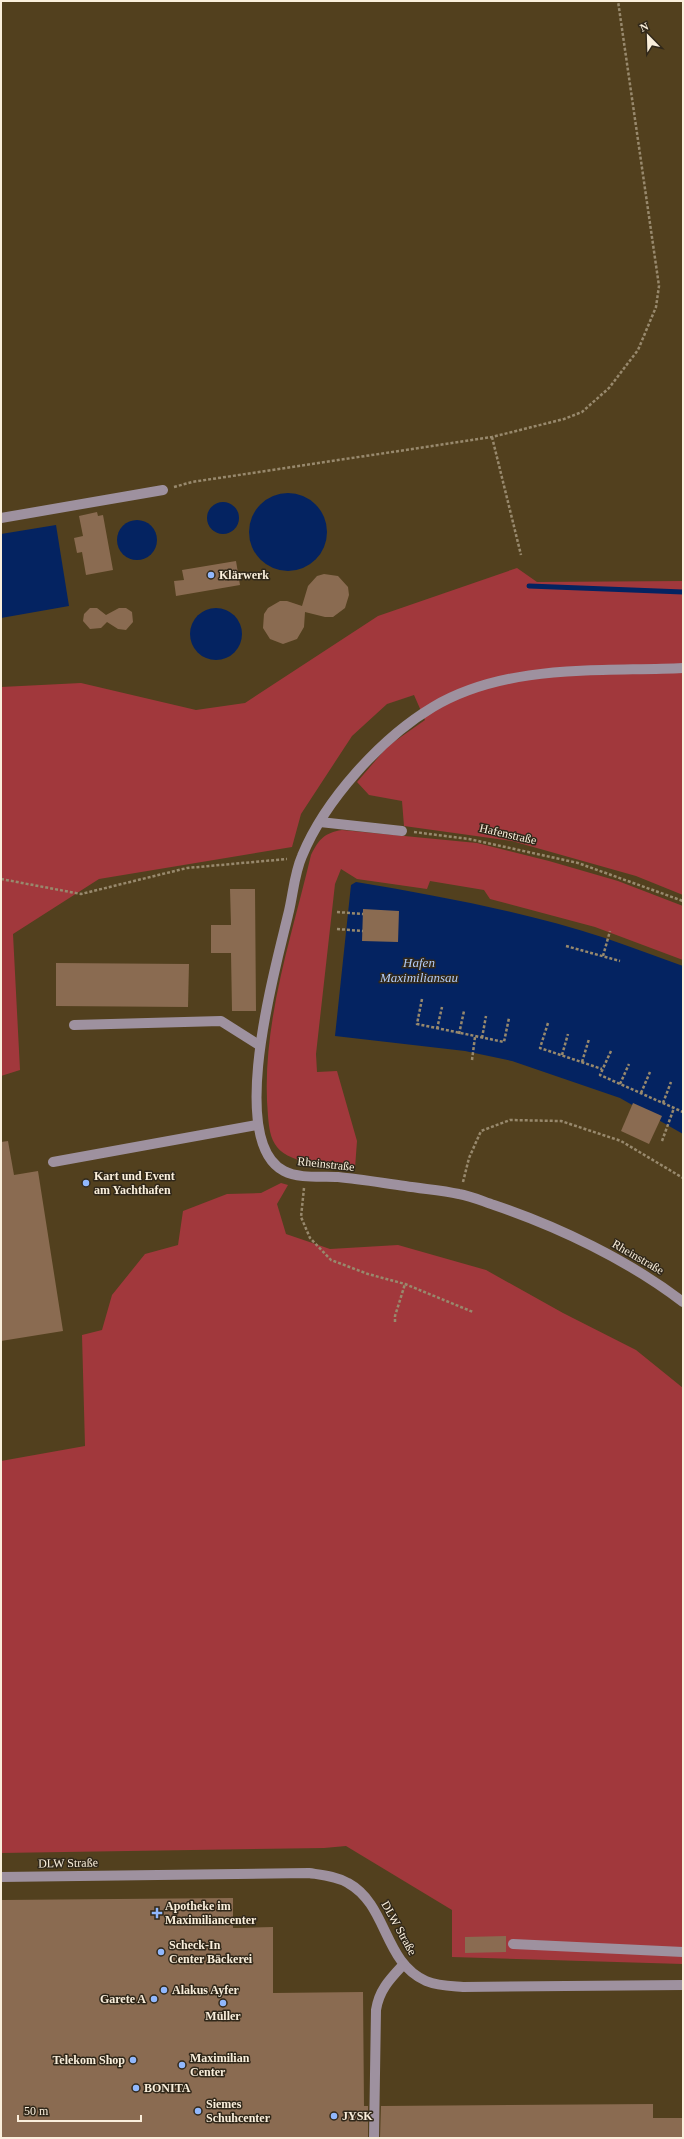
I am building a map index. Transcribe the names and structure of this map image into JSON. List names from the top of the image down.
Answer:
{
  "streets": {
    "lane": ["Rheinstraße", "DLW Straße"],
    "path": ["Hafenstraße"]
  },
  "water": ["Hafen Maximiliansau"],
  "places": {
    "other": [
      "Klärwerk",
      "Kart und Event am Yachthafen",
      "Scheck-In Center Bäckerei",
      "Alakus Ayfer",
      "Garete A",
      "Müller",
      "Telekom Shop",
      "Maximilian Center",
      "BONITA",
      "Siemes Schuhcenter",
      "JYSK"
    ],
    "health": ["Apotheke im Maximiliancenter"]
  },
  "scale_bar": "50 m",
  "north": "top left"
}
